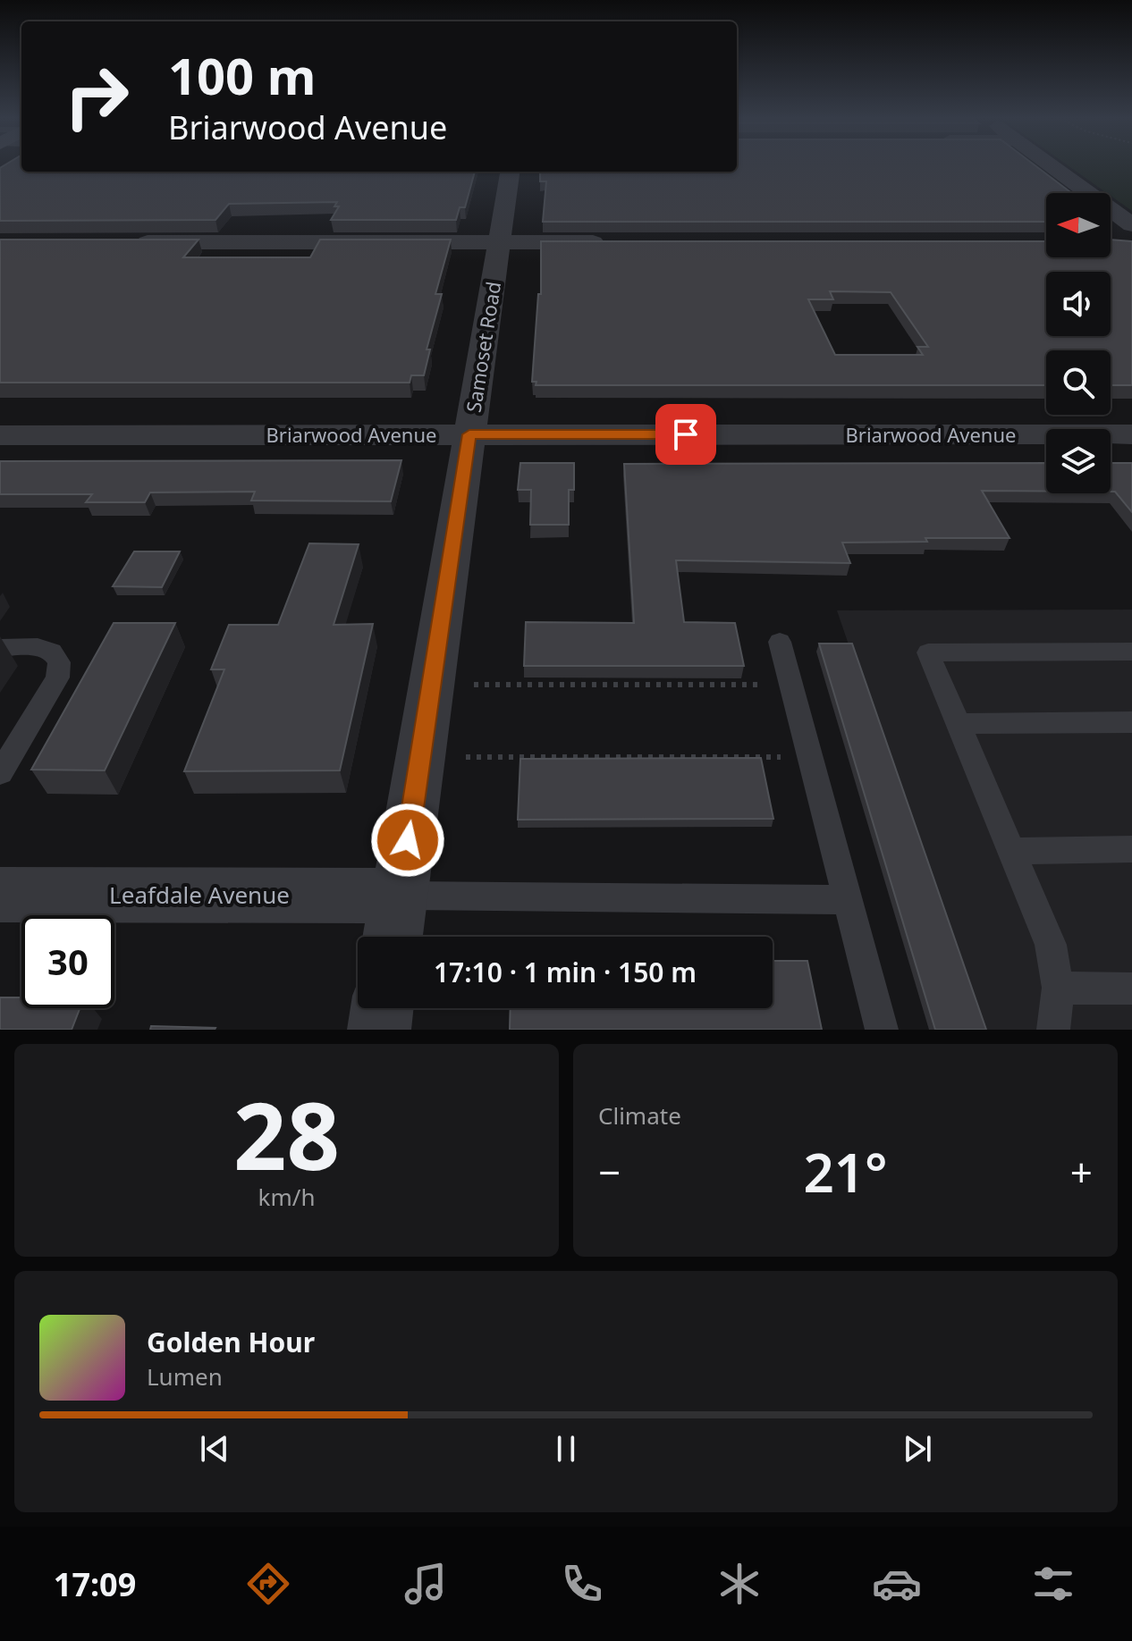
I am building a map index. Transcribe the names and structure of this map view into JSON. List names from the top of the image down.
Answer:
{
  "streets": {
    "street": ["Samoset Road", "Briarwood Avenue", "Leafdale Avenue"]
  },
  "crossings": [
    ["Samoset Road", "Briarwood Avenue"],
    ["Samoset Road", "Leafdale Avenue"]
  ],
  "north": "left",
  "page": {
    "turn": ["100 m", "Briarwood Avenue"],
    "limit": "30",
    "trip": "17:10 · 1 min · 150 m",
    "tile": [
      ["28", "km/h"],
      "Climate"
    ],
    "heat": ["−", "21°", "+"],
    "song": ["Golden Hour", "Lumen"],
    "tabs": "17:09"
  }
}
